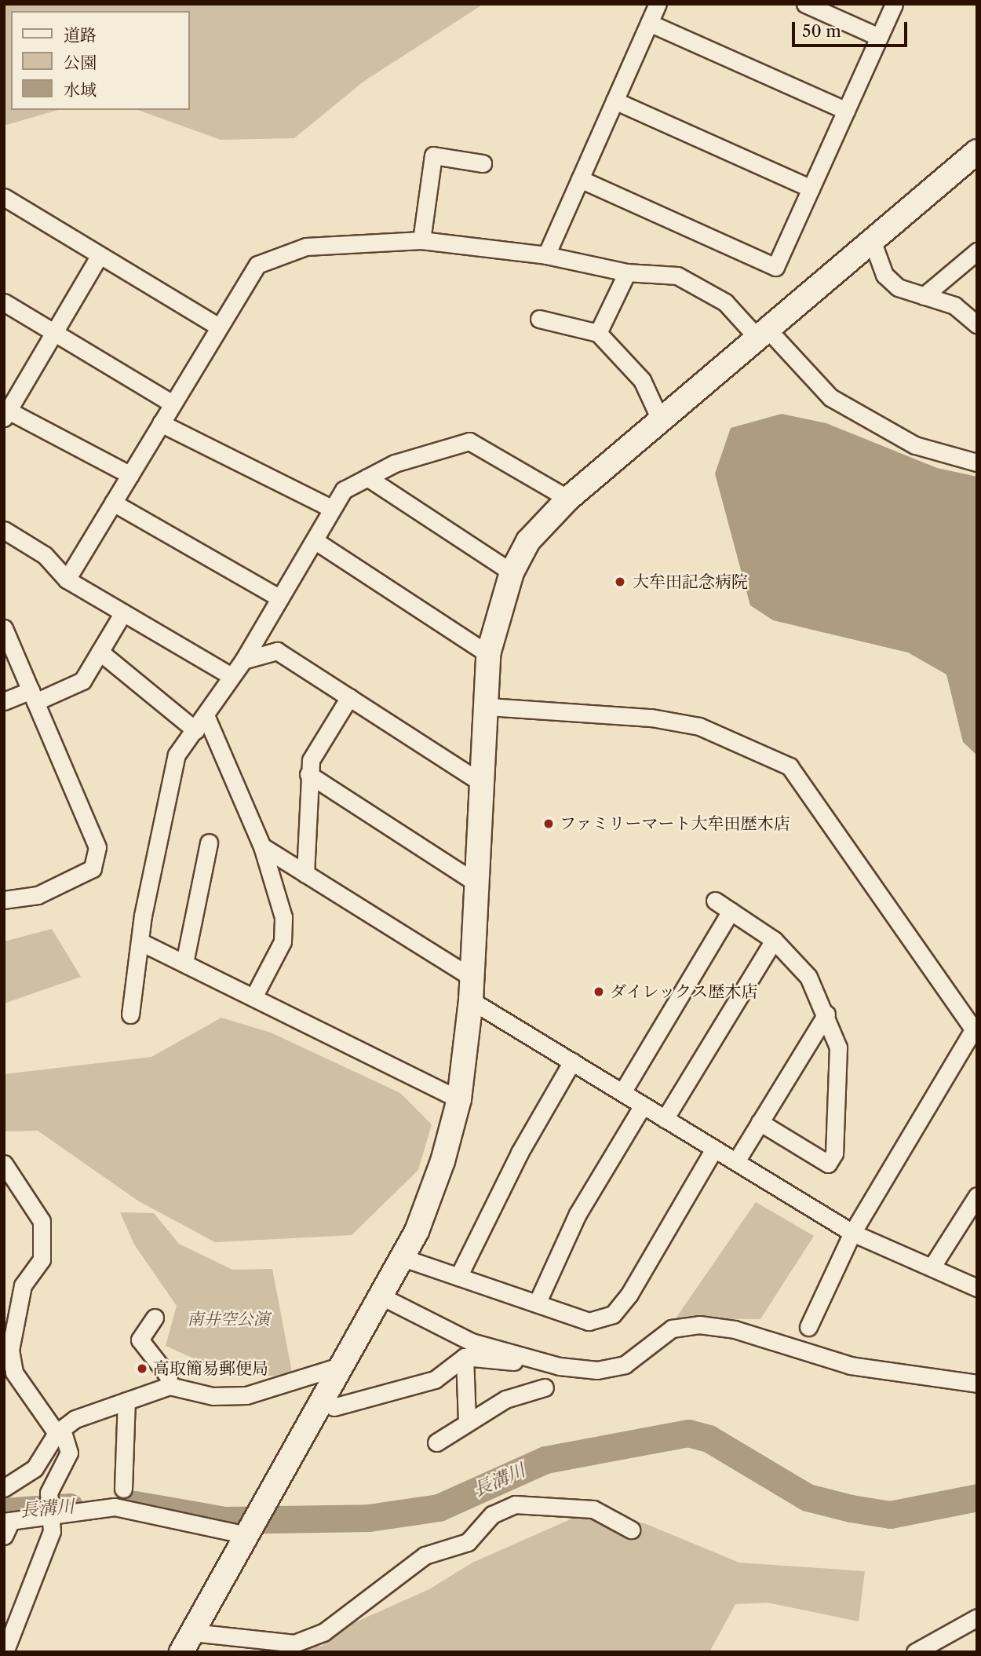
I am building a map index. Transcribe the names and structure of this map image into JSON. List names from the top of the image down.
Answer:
{
  "water": ["長溝川"],
  "parks": ["南井空公演"],
  "places": [
    "大牟田記念病院",
    "ファミリーマート大牟田歴木店",
    "ダイレックス歴木店",
    "高取簡易郵便局"
  ],
  "legend": ["道路", "公園", "水域"],
  "scale_bar": "50 m"
}
